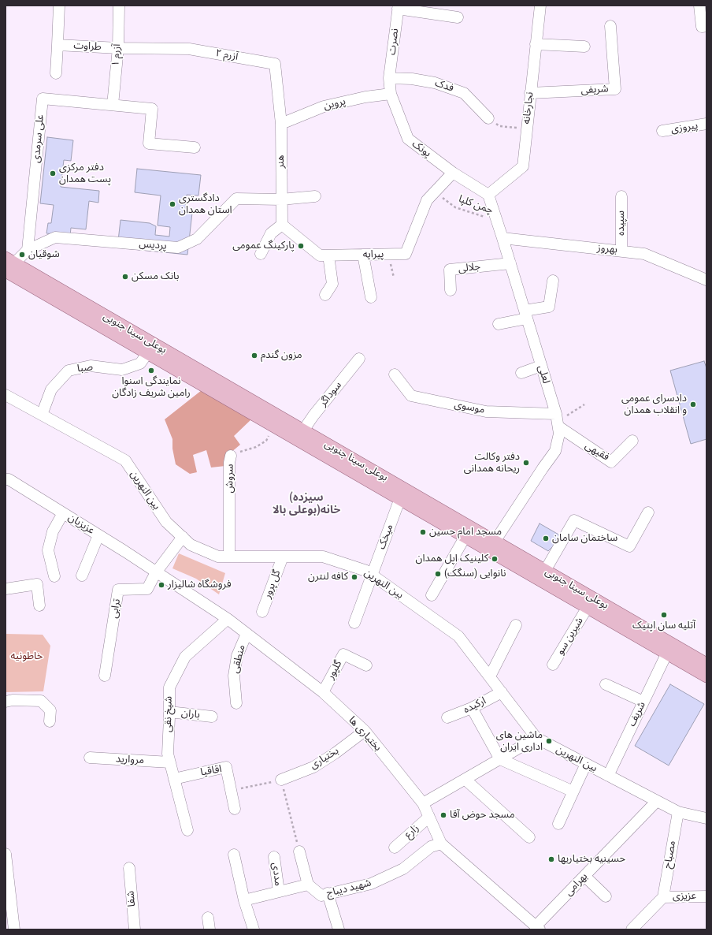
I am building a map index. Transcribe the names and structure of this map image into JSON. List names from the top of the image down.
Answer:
{
  "streets": {
    "main road": ["بوعلی سینا جنوبی"],
    "street": [
      "نصرت",
      "طراوت",
      "آزرم ۱",
      "آزرم ۲",
      "فدک",
      "شریفی",
      "پروین",
      "نجارخانه",
      "پیروزی",
      "علی سرمدی",
      "پونک",
      "هنر",
      "سپیده",
      "پردیس",
      "بهروز",
      "پیرایه",
      "جلالی",
      "صبا",
      "لعلی",
      "سوداگر",
      "موسوی",
      "فقیهی",
      "سروش",
      "بین النهرین",
      "عزیزیان",
      "میخک",
      "گل پرور",
      "ترابی",
      "شیرین سو",
      "منطقی",
      "گلپور",
      "ارکیده",
      "شیخ نقی",
      "باران",
      "شریف",
      "بختیاری ها",
      "بختیاری",
      "مروارید",
      "اقاقیا",
      "زارع",
      "مصباح",
      "مددی",
      "بهرامی",
      "شهید دیباج",
      "عزیزی",
      "شفا"
    ],
    "path": ["چمن کلپا"]
  },
  "crossings": [
    ["نصرت", "فدک"],
    ["نصرت", "پونک"],
    ["طراوت", "آزرم ۱"],
    ["طراوت", "آزرم ۲"],
    ["آزرم ۱", "آزرم ۲"],
    ["آزرم ۱", "علی سرمدی"],
    ["آزرم ۲", "پروین"],
    ["آزرم ۲", "هنر"],
    ["فدک", "پونک"],
    ["شریفی", "نجارخانه"],
    ["پروین", "پونک"],
    ["پروین", "هنر"],
    ["نجارخانه", "پونک"],
    ["نجارخانه", "لعلی"],
    ["علی سرمدی", "پردیس"],
    ["پونک", "پیرایه"],
    ["پونک", "لعلی"],
    ["هنر", "پردیس"],
    ["چمن کلپا", "پیرایه"],
    ["چمن کلپا", "لعلی"],
    ["سپیده", "بهروز"],
    ["پردیس", "بوعلی سینا جنوبی"],
    ["بهروز", "لعلی"],
    ["جلالی", "لعلی"],
    ["بوعلی سینا جنوبی", "صبا"],
    ["بوعلی سینا جنوبی", "لعلی"],
    ["بوعلی سینا جنوبی", "سوداگر"],
    ["بوعلی سینا جنوبی", "سروش"],
    ["بوعلی سینا جنوبی", "میخک"],
    ["بوعلی سینا جنوبی", "شیرین سو"],
    ["بوعلی سینا جنوبی", "شریف"],
    ["صبا", "بین النهرین"],
    ["لعلی", "موسوی"],
    ["لعلی", "فقیهی"],
    ["موسوی", "فقیهی"],
    ["سروش", "بین النهرین"],
    ["بین النهرین", "میخک"],
    ["بین النهرین", "گل پرور"],
    ["بین النهرین", "ارکیده"],
    ["بین النهرین", "شریف"],
    ["بین النهرین", "مصباح"],
    ["بین النهرین", "بهرامی"],
    ["عزیزیان", "ترابی"],
    ["عزیزیان", "بختیاری ها"],
    ["ترابی", "بختیاری ها"],
    ["منطقی", "بختیاری ها"],
    ["گلپور", "بختیاری ها"],
    ["شیخ نقی", "باران"],
    ["شیخ نقی", "بختیاری ها"],
    ["شیخ نقی", "مروارید"],
    ["شیخ نقی", "اقاقیا"],
    ["بختیاری ها", "بختیاری"],
    ["بختیاری ها", "زارع"],
    ["بختیاری ها", "بهرامی"],
    ["بختیاری ها", "شهید دیباج"],
    ["مصباح", "عزیزی"]
  ],
  "districts": ["(سیزده خانه(بوعلی بالا"],
  "parks": ["خاطونیه"],
  "places": [
    "دفتر مرکزی پست همدان",
    "دادگستری استان همدان",
    "پارکینگ عمومی",
    "شوقیان",
    "بانک مسکن",
    "مزون گندم",
    "نمایندگی اسنوا رامین شریف زادگان",
    "دادسرای عمومی و انقلاب همدان",
    "دفتر وکالت ریحانه همدانی",
    "مسجد امام حسین",
    "ساختمان سامان",
    "کلینیک اپل همدان",
    "نانوایی (سنگک)",
    "کافه لنترن",
    "فروشگاه شالیزار",
    "آتلیه سان اپتیک",
    "ماشین های اداری ایران",
    "مسجد حوض آقا",
    "حسینیه بختیاریها"
  ]
}
